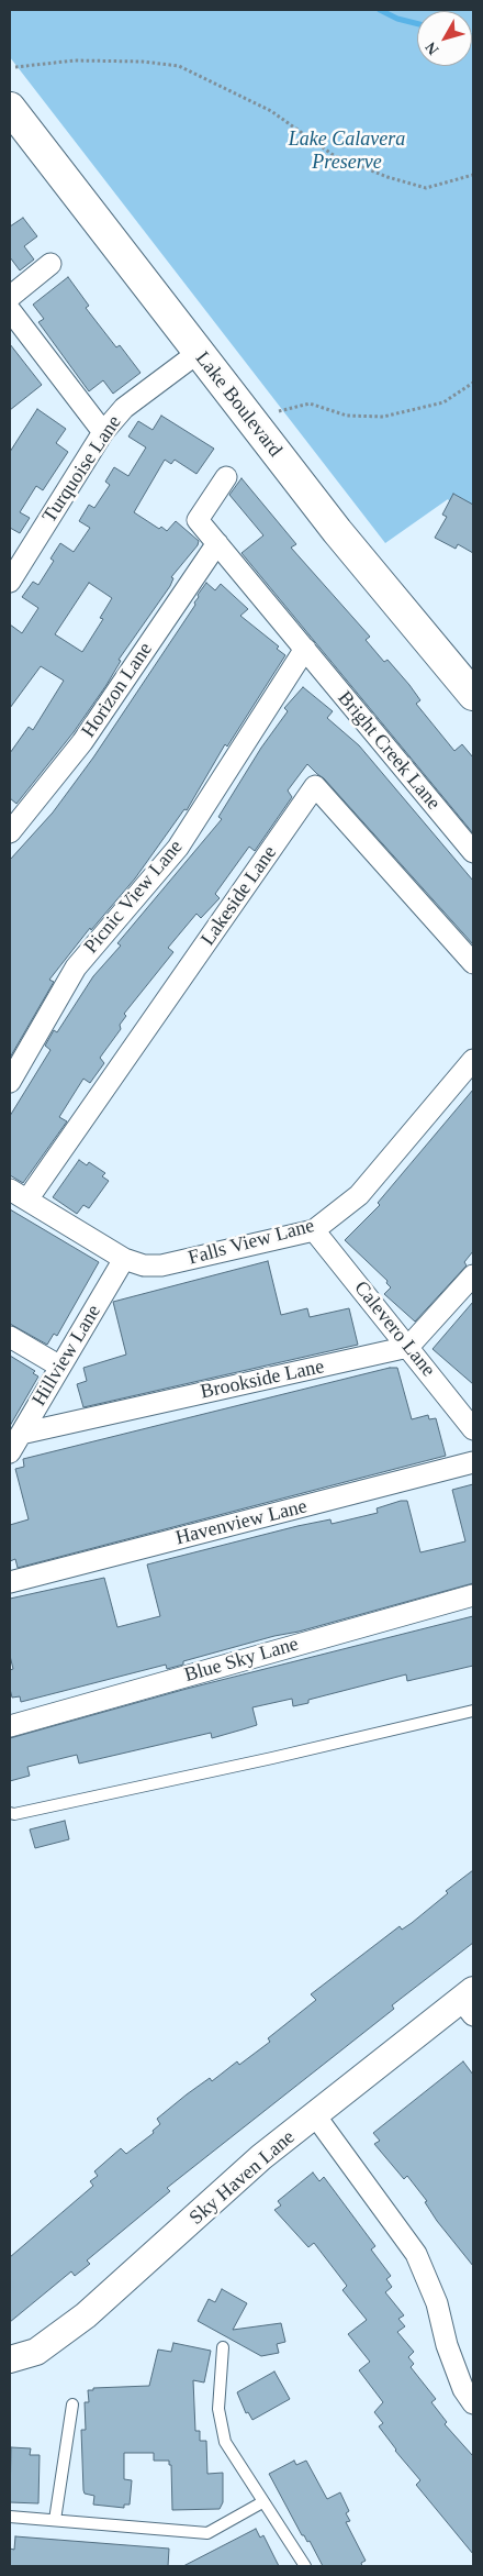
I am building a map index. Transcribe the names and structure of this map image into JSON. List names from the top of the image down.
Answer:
{
  "streets": {
    "main road": ["Lake Boulevard"],
    "street": [
      "Turquoise Lane",
      "Horizon Lane",
      "Bright Creek Lane",
      "Lakeside Lane",
      "Picnic View Lane",
      "Falls View Lane",
      "Calevero Lane",
      "Hillview Lane",
      "Brookside Lane",
      "Havenview Lane",
      "Blue Sky Lane",
      "Sky Haven Lane"
    ]
  },
  "crossings": [
    ["Lake Boulevard", "Turquoise Lane"],
    ["Horizon Lane", "Bright Creek Lane"],
    ["Bright Creek Lane", "Picnic View Lane"],
    ["Lakeside Lane", "Falls View Lane"],
    ["Falls View Lane", "Calevero Lane"],
    ["Falls View Lane", "Hillview Lane"],
    ["Calevero Lane", "Brookside Lane"],
    ["Hillview Lane", "Brookside Lane"]
  ],
  "parks": ["Lake Calavera Preserve"],
  "north": "bottom left"
}
